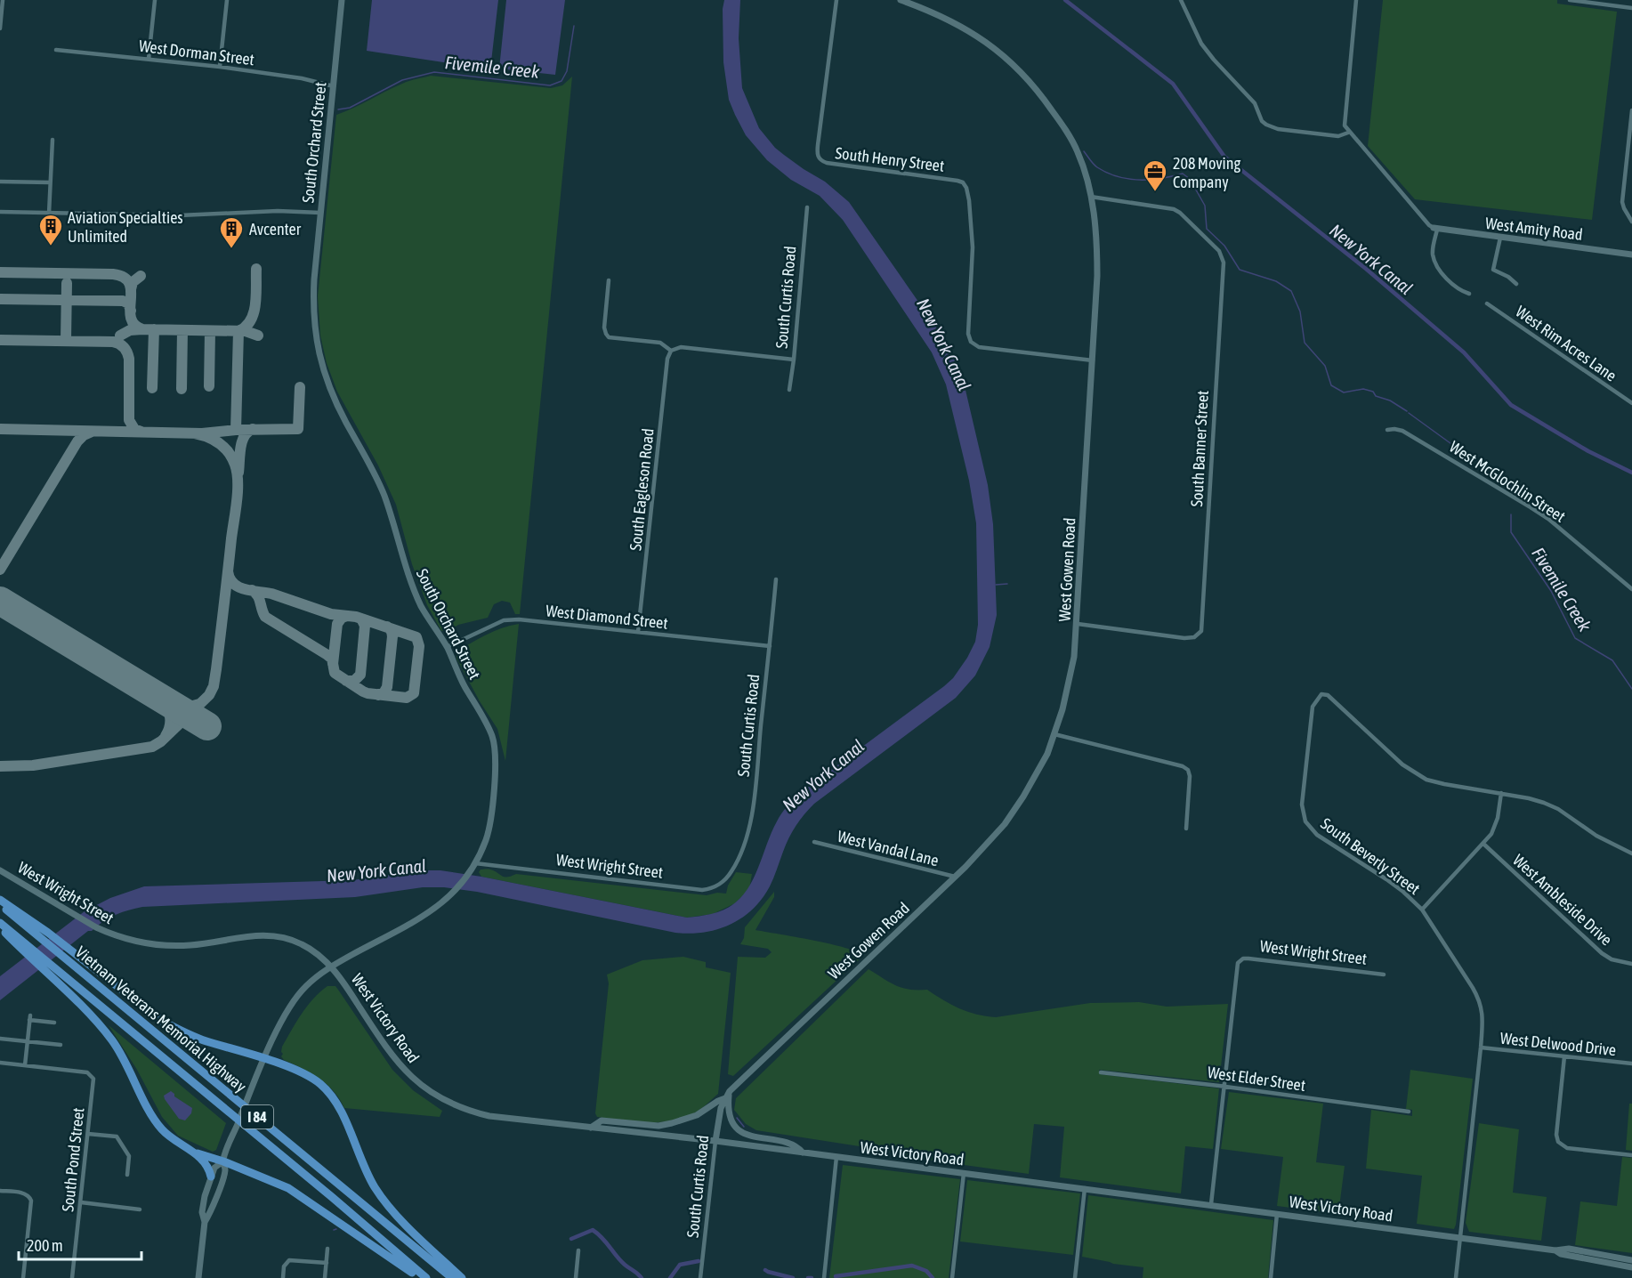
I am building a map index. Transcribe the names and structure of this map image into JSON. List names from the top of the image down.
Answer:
{
  "streets": {
    "highway": ["Vietnam Veterans Memorial Highway", "I 84"],
    "main road": [
      "South Orchard Street",
      "West Amity Road",
      "South Curtis Road",
      "West Gowen Road",
      "West Wright Street",
      "West Victory Road"
    ],
    "street": [
      "West Dorman Street",
      "South Henry Street",
      "West Rim Acres Lane",
      "South Banner Street",
      "West McGlochlin Street",
      "South Eagleson Road",
      "West Diamond Street",
      "West Vandal Lane",
      "South Beverly Street",
      "West Ambleside Drive",
      "West Delwood Drive",
      "West Elder Street",
      "South Pond Street"
    ]
  },
  "crossings": [
    ["West Dorman Street", "South Orchard Street"],
    ["South Orchard Street", "West Diamond Street"],
    ["South Orchard Street", "West Wright Street"],
    ["South Orchard Street", "West Victory Road"],
    ["South Henry Street", "West Gowen Road"],
    ["South Curtis Road", "West Gowen Road"],
    ["South Curtis Road", "West Diamond Street"],
    ["South Curtis Road", "West Wright Street"],
    ["South Curtis Road", "West Victory Road"],
    ["South Banner Street", "West Gowen Road"],
    ["South Eagleson Road", "West Diamond Street"],
    ["West Gowen Road", "West Vandal Lane"],
    ["South Beverly Street", "West Victory Road"],
    ["South Beverly Street", "West Delwood Drive"],
    ["West Wright Street", "West Victory Road"],
    ["West Wright Street", "West Elder Street"]
  ],
  "water": ["Fivemile Creek", "New York Canal"],
  "places": {
    "office": ["208 Moving Company"],
    "building": ["Aviation Specialties Unlimited", "Avcenter"]
  },
  "scale_bar": "200 m"
}
